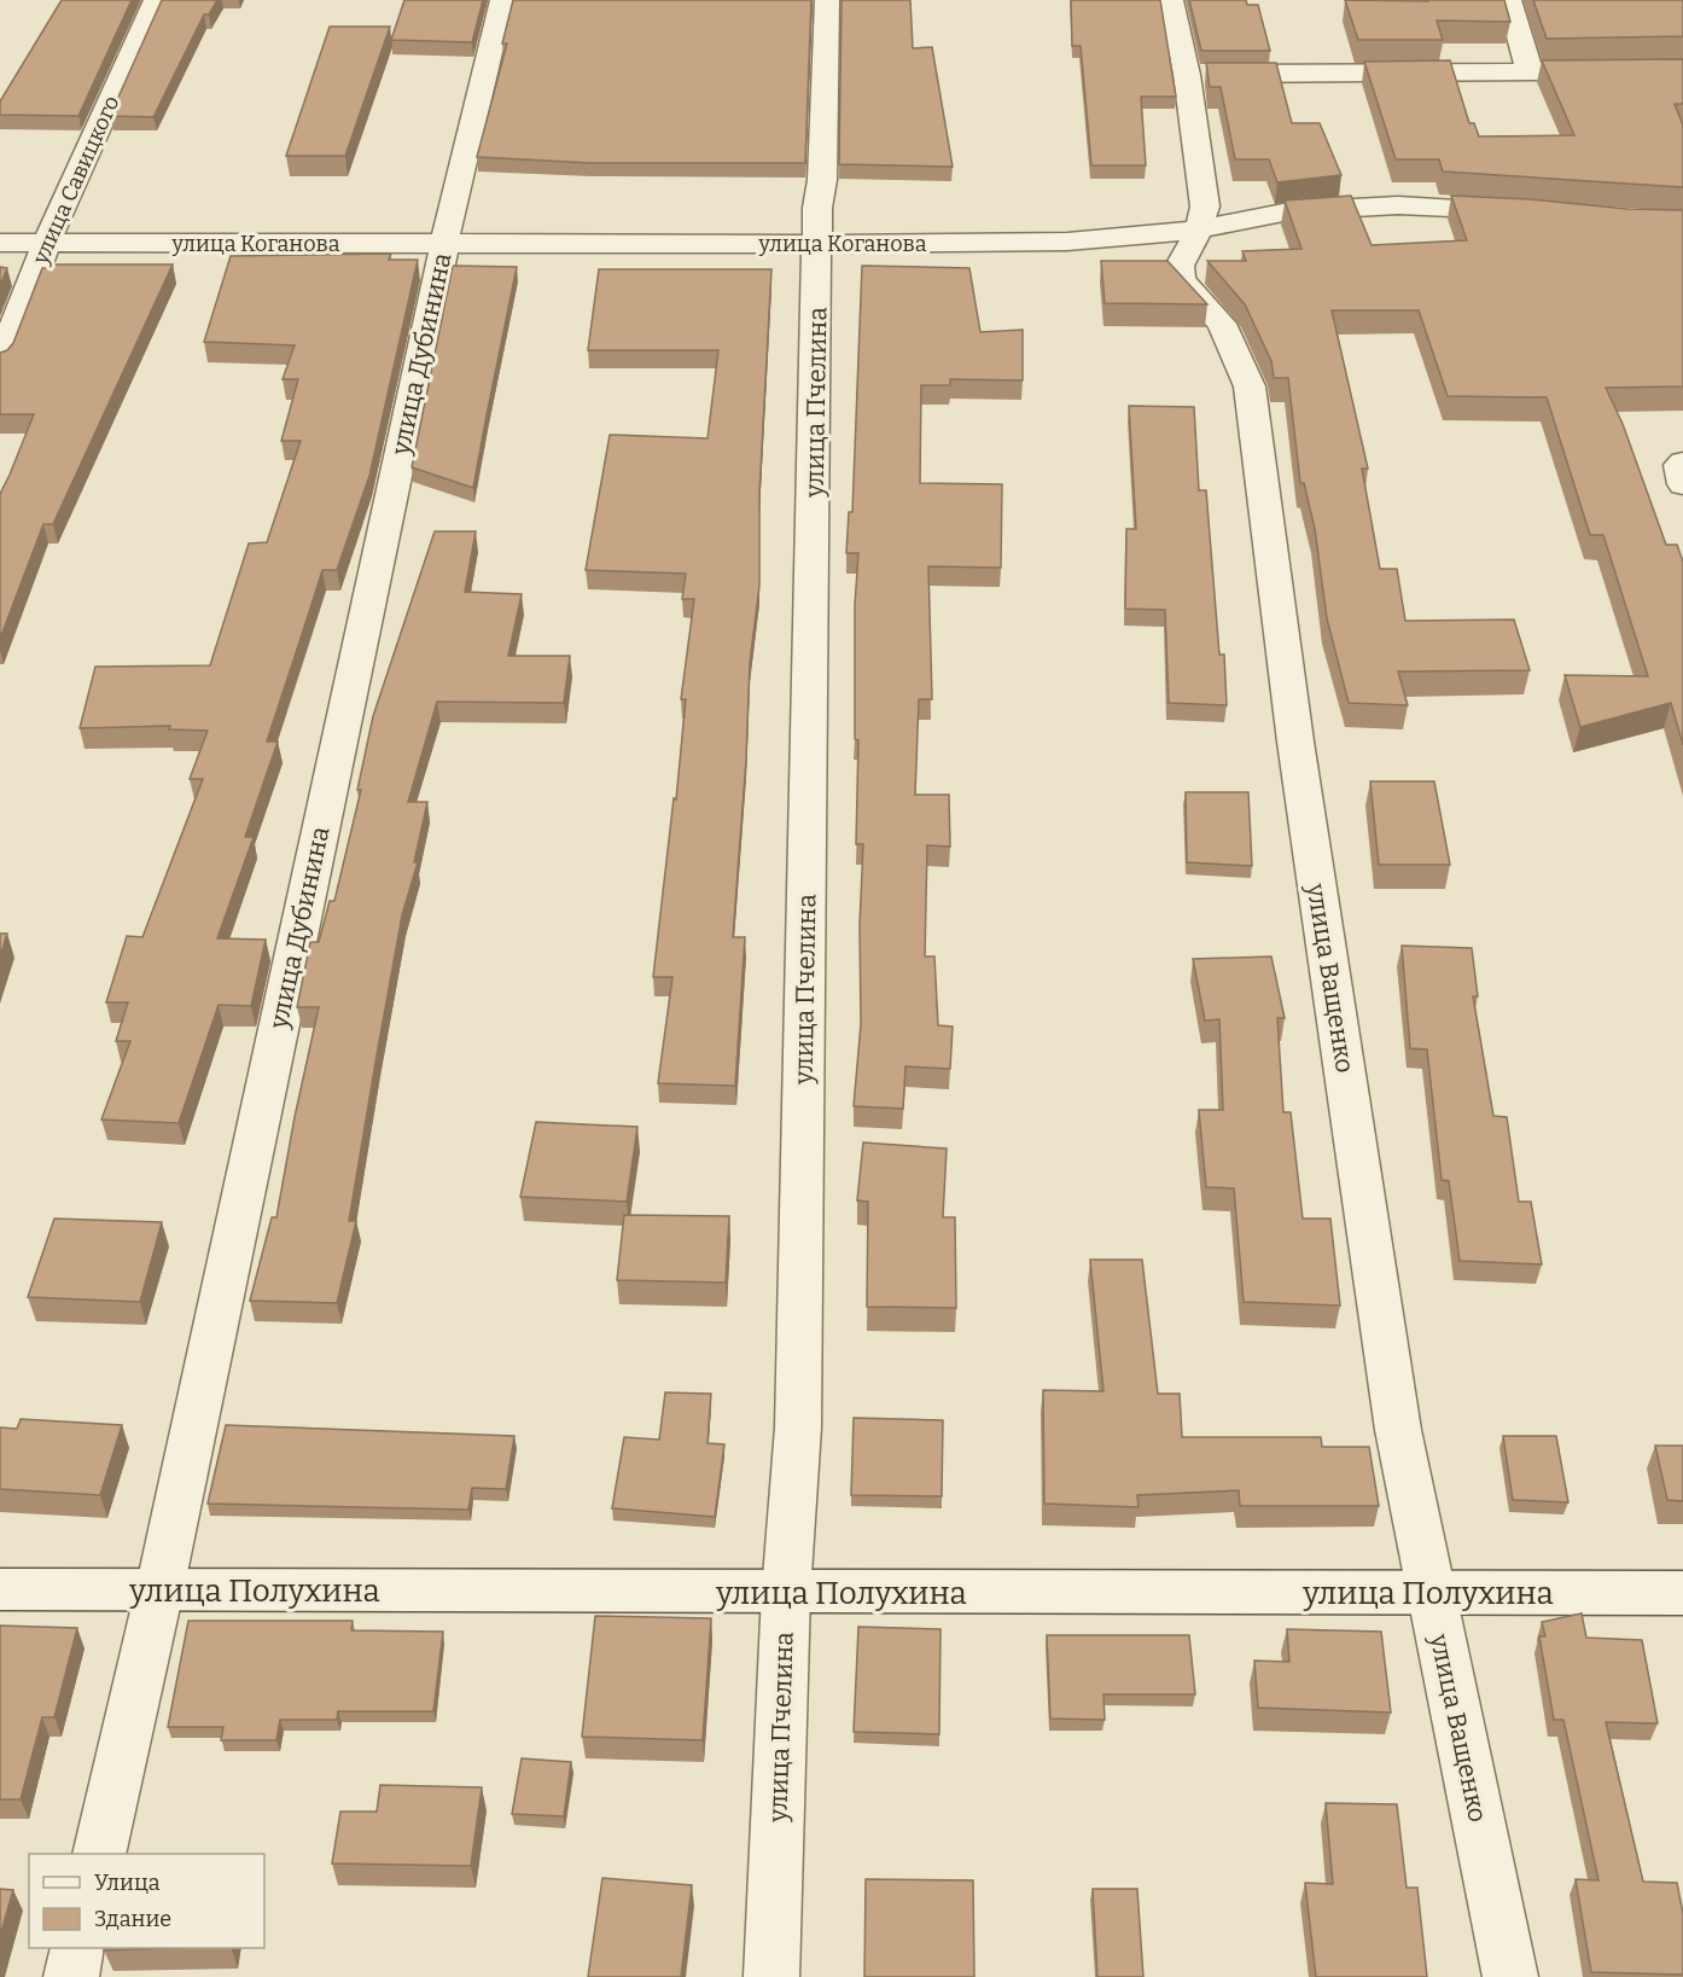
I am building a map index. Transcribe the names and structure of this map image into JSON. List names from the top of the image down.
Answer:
{
  "streets": {
    "street": [
      "улица Савицкого",
      "улица Коганова",
      "улица Дубинина",
      "улица Пчелина",
      "улица Ващенко",
      "улица Полухина"
    ]
  },
  "crossings": [
    ["улица Савицкого", "улица Коганова"],
    ["улица Коганова", "улица Дубинина"],
    ["улица Коганова", "улица Пчелина"],
    ["улица Коганова", "улица Ващенко"],
    ["улица Дубинина", "улица Полухина"],
    ["улица Пчелина", "улица Полухина"],
    ["улица Ващенко", "улица Полухина"]
  ],
  "legend": ["Улица", "Здание"]
}
